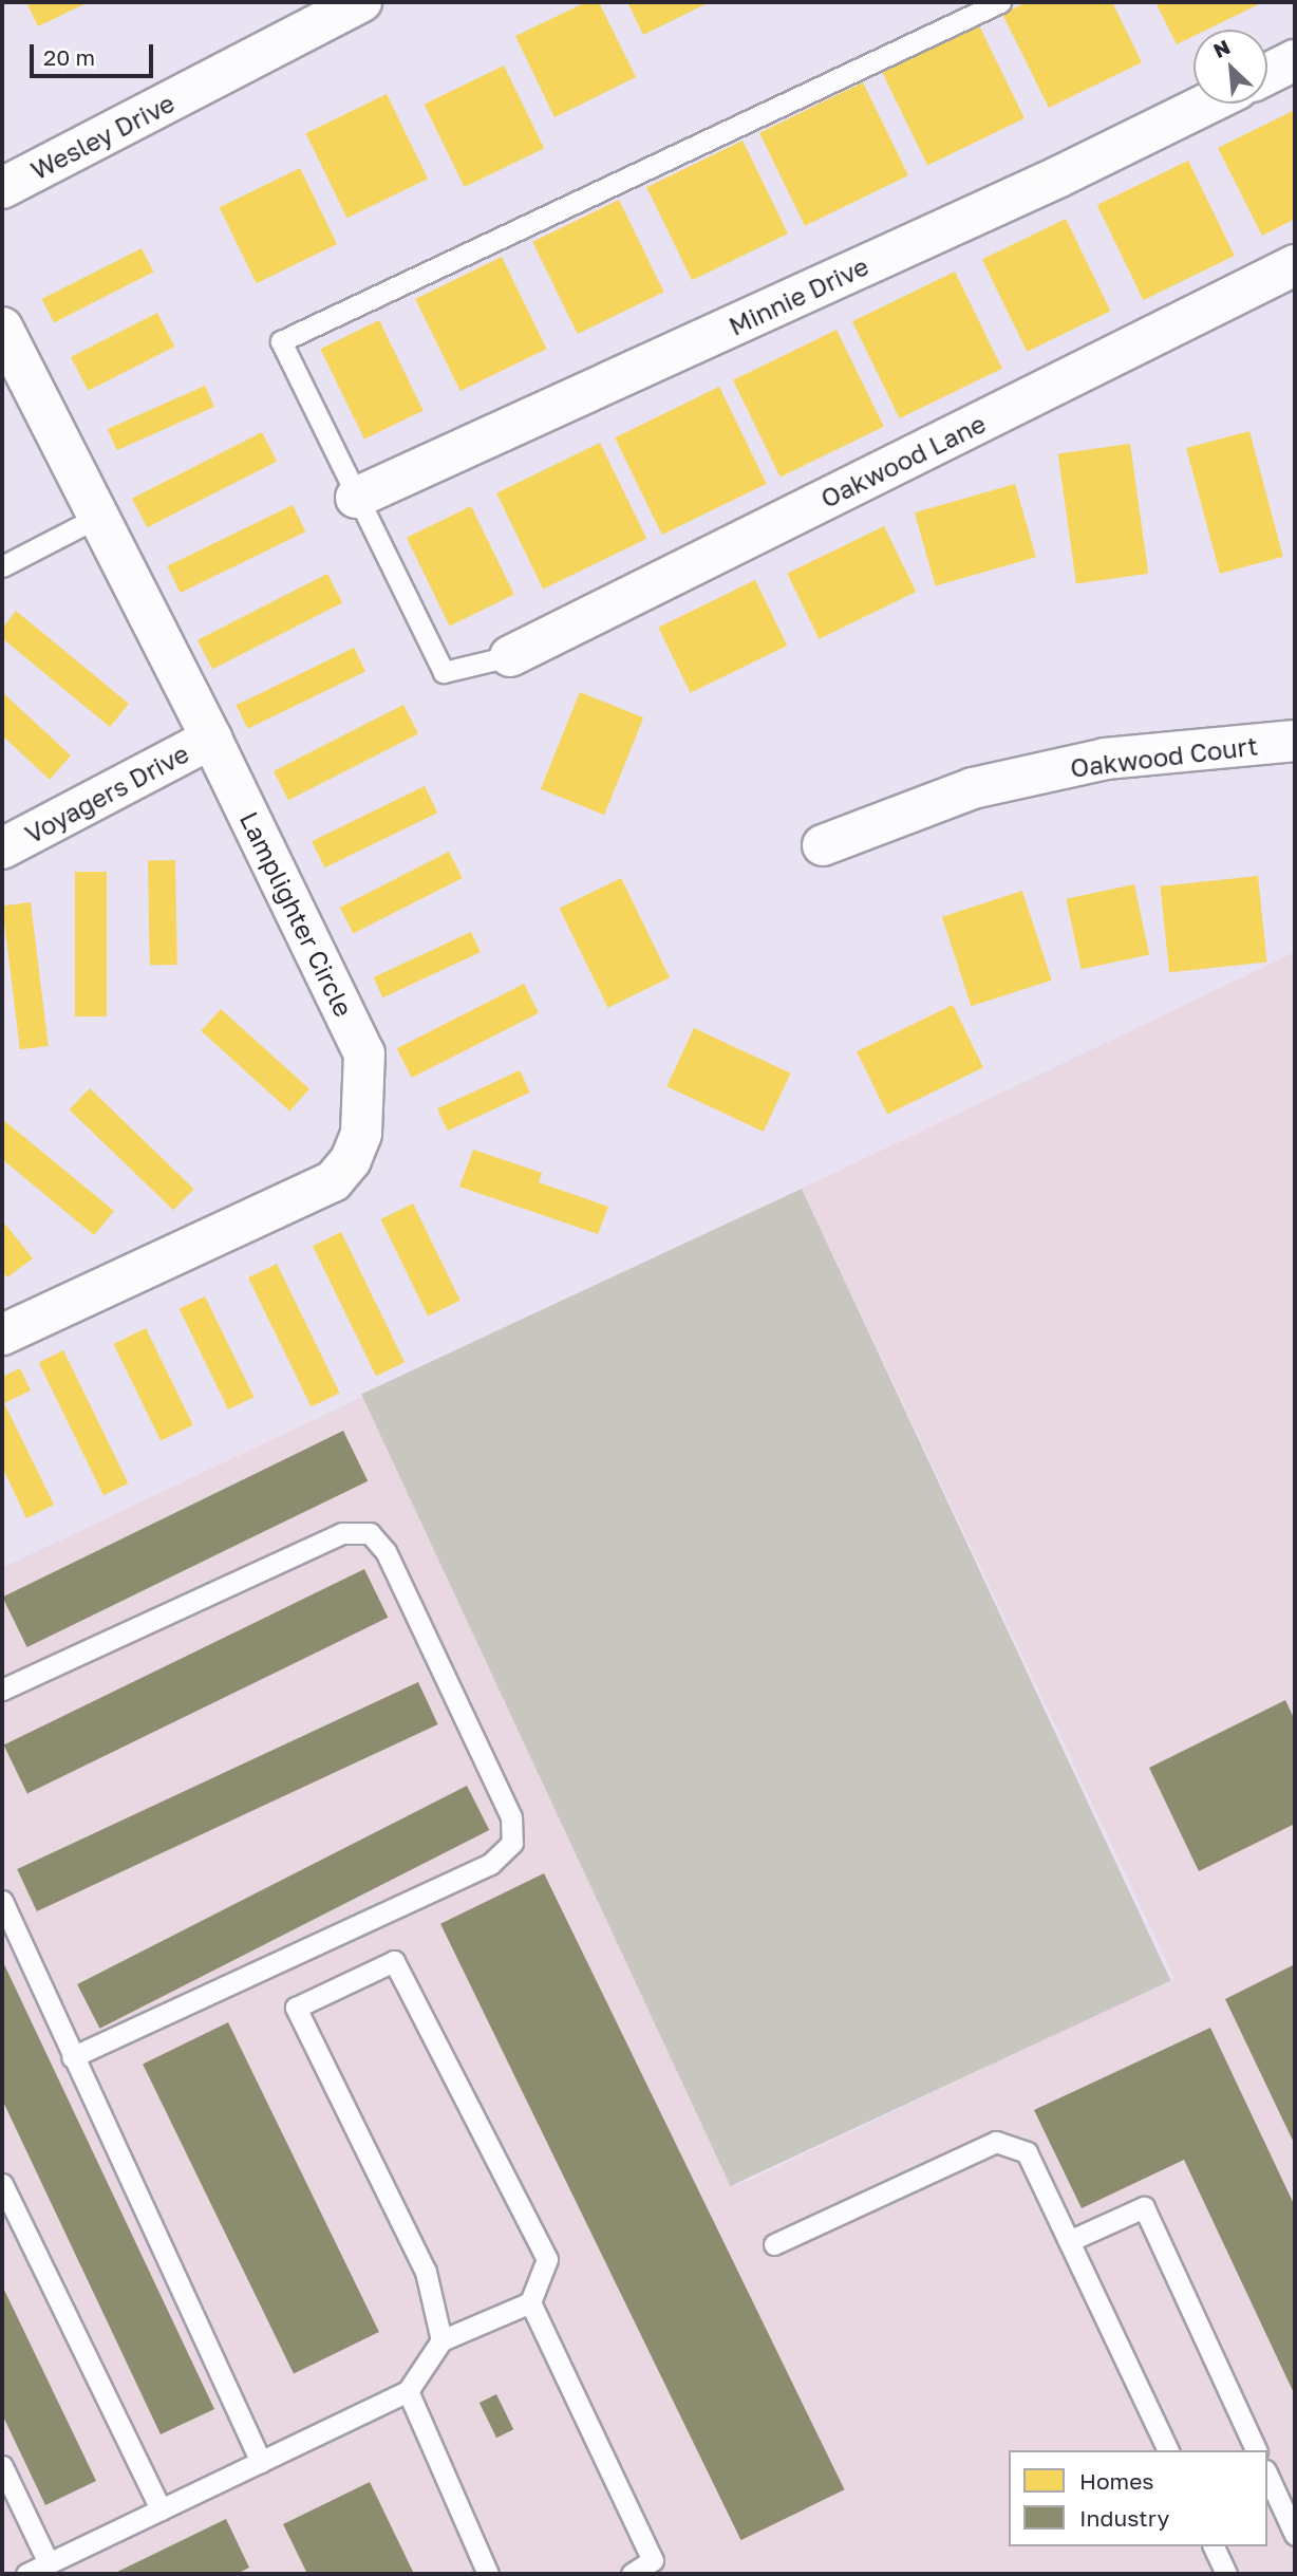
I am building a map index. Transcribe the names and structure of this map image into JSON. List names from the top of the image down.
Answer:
{
  "streets": {
    "street": [
      "Wesley Drive",
      "Minnie Drive",
      "Oakwood Lane",
      "Oakwood Court",
      "Voyagers Drive",
      "Lamplighter Circle"
    ]
  },
  "crossings": [
    ["Voyagers Drive", "Lamplighter Circle"]
  ],
  "legend": ["Homes", "Industry"],
  "scale_bar": "20 m",
  "north": "top left"
}
